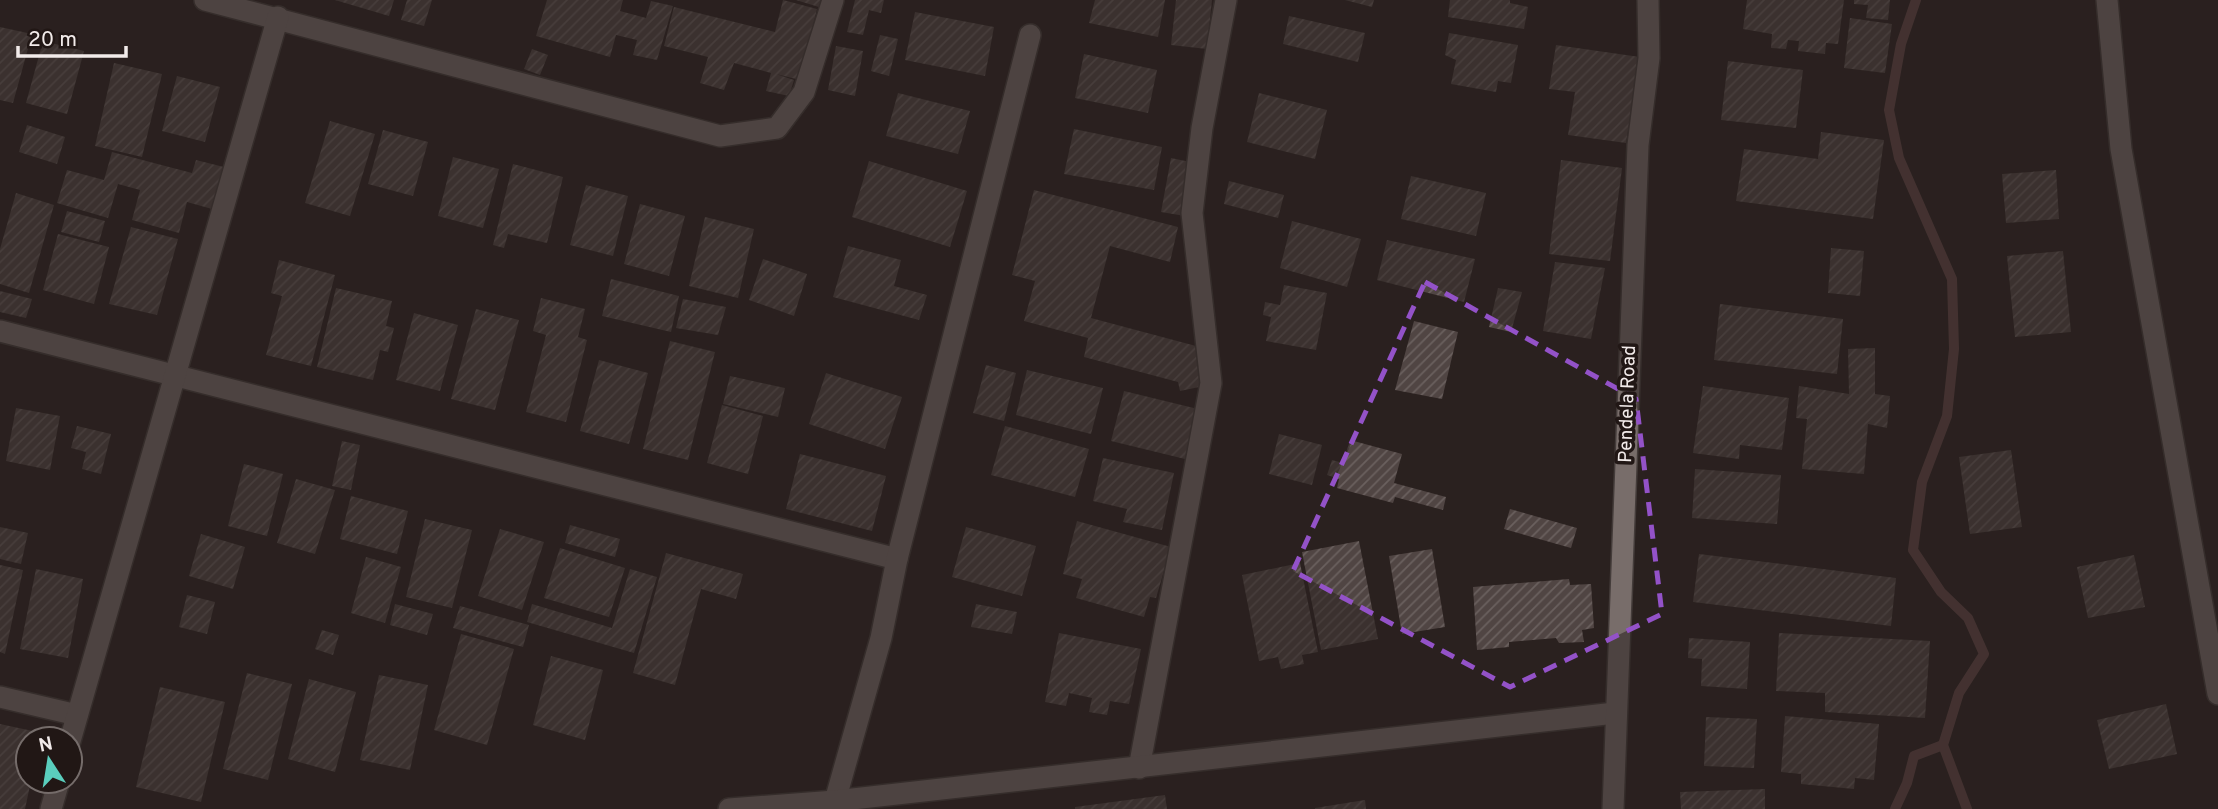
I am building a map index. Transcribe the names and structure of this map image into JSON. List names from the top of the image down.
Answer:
{
  "streets": {
    "street": ["Pendela Road"]
  },
  "scale_bar": "20 m",
  "north": "top"
}
